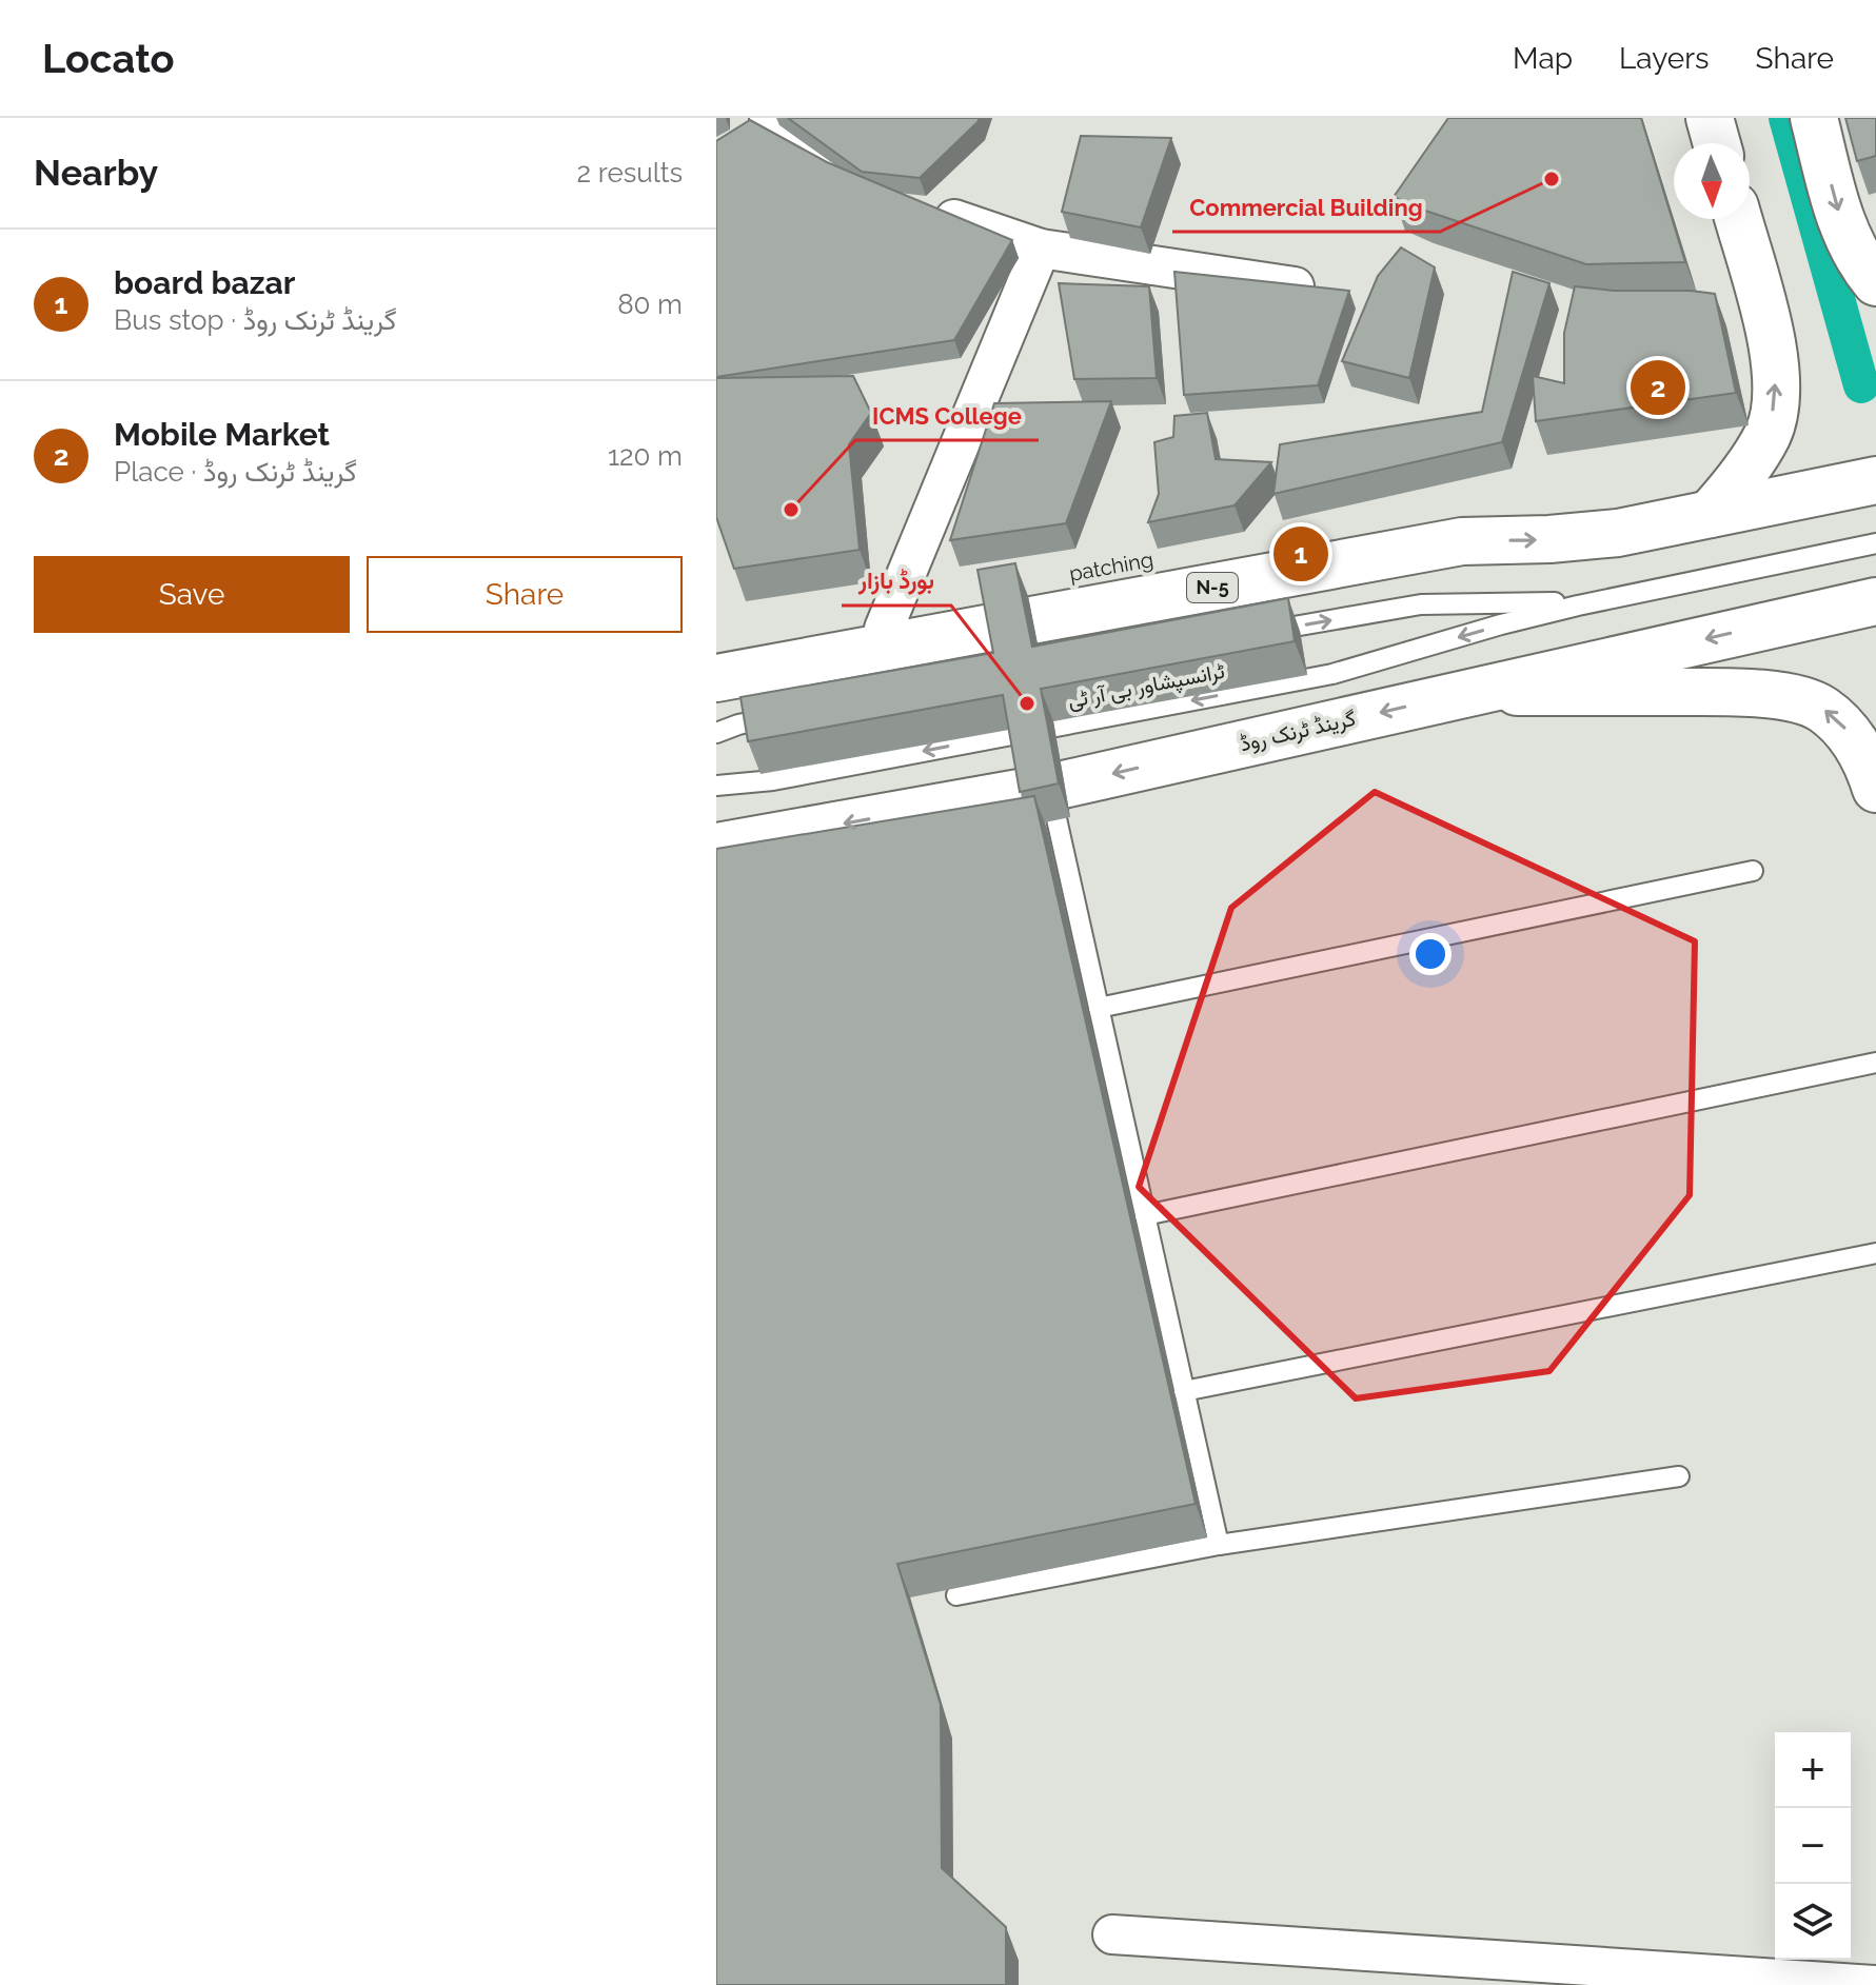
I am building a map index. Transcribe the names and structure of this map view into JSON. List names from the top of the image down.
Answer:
{
  "streets": {
    "main road": ["N-5", "گرینڈ ٹرنک روڈ"],
    "lane": ["patching", "ٹرانسپشاور بی آر ٹی"]
  },
  "crossings": [
    ["patching", "N-5"]
  ],
  "places": ["Commercial Building", "ICMS College", "بورڈ بازار"],
  "north": "bottom",
  "page": {
    "header": "Locato",
    "nav": ["Map", "Layers", "Share"],
    "heading": ["Nearby", "2 results"],
    "list": [
      {
        "mark": "1",
        "name": "board bazar",
        "note": "Bus stop · گرینڈ ٹرنک روڈ",
        "value": "80 m"
      },
      {
        "mark": "2",
        "name": "Mobile Market",
        "note": "Place · گرینڈ ٹرنک روڈ",
        "value": "120 m"
      }
    ],
    "pins": ["2", "1"],
    "buttons": ["Save", "Share"],
    "map_buttons": ["+", "−"]
  }
}
